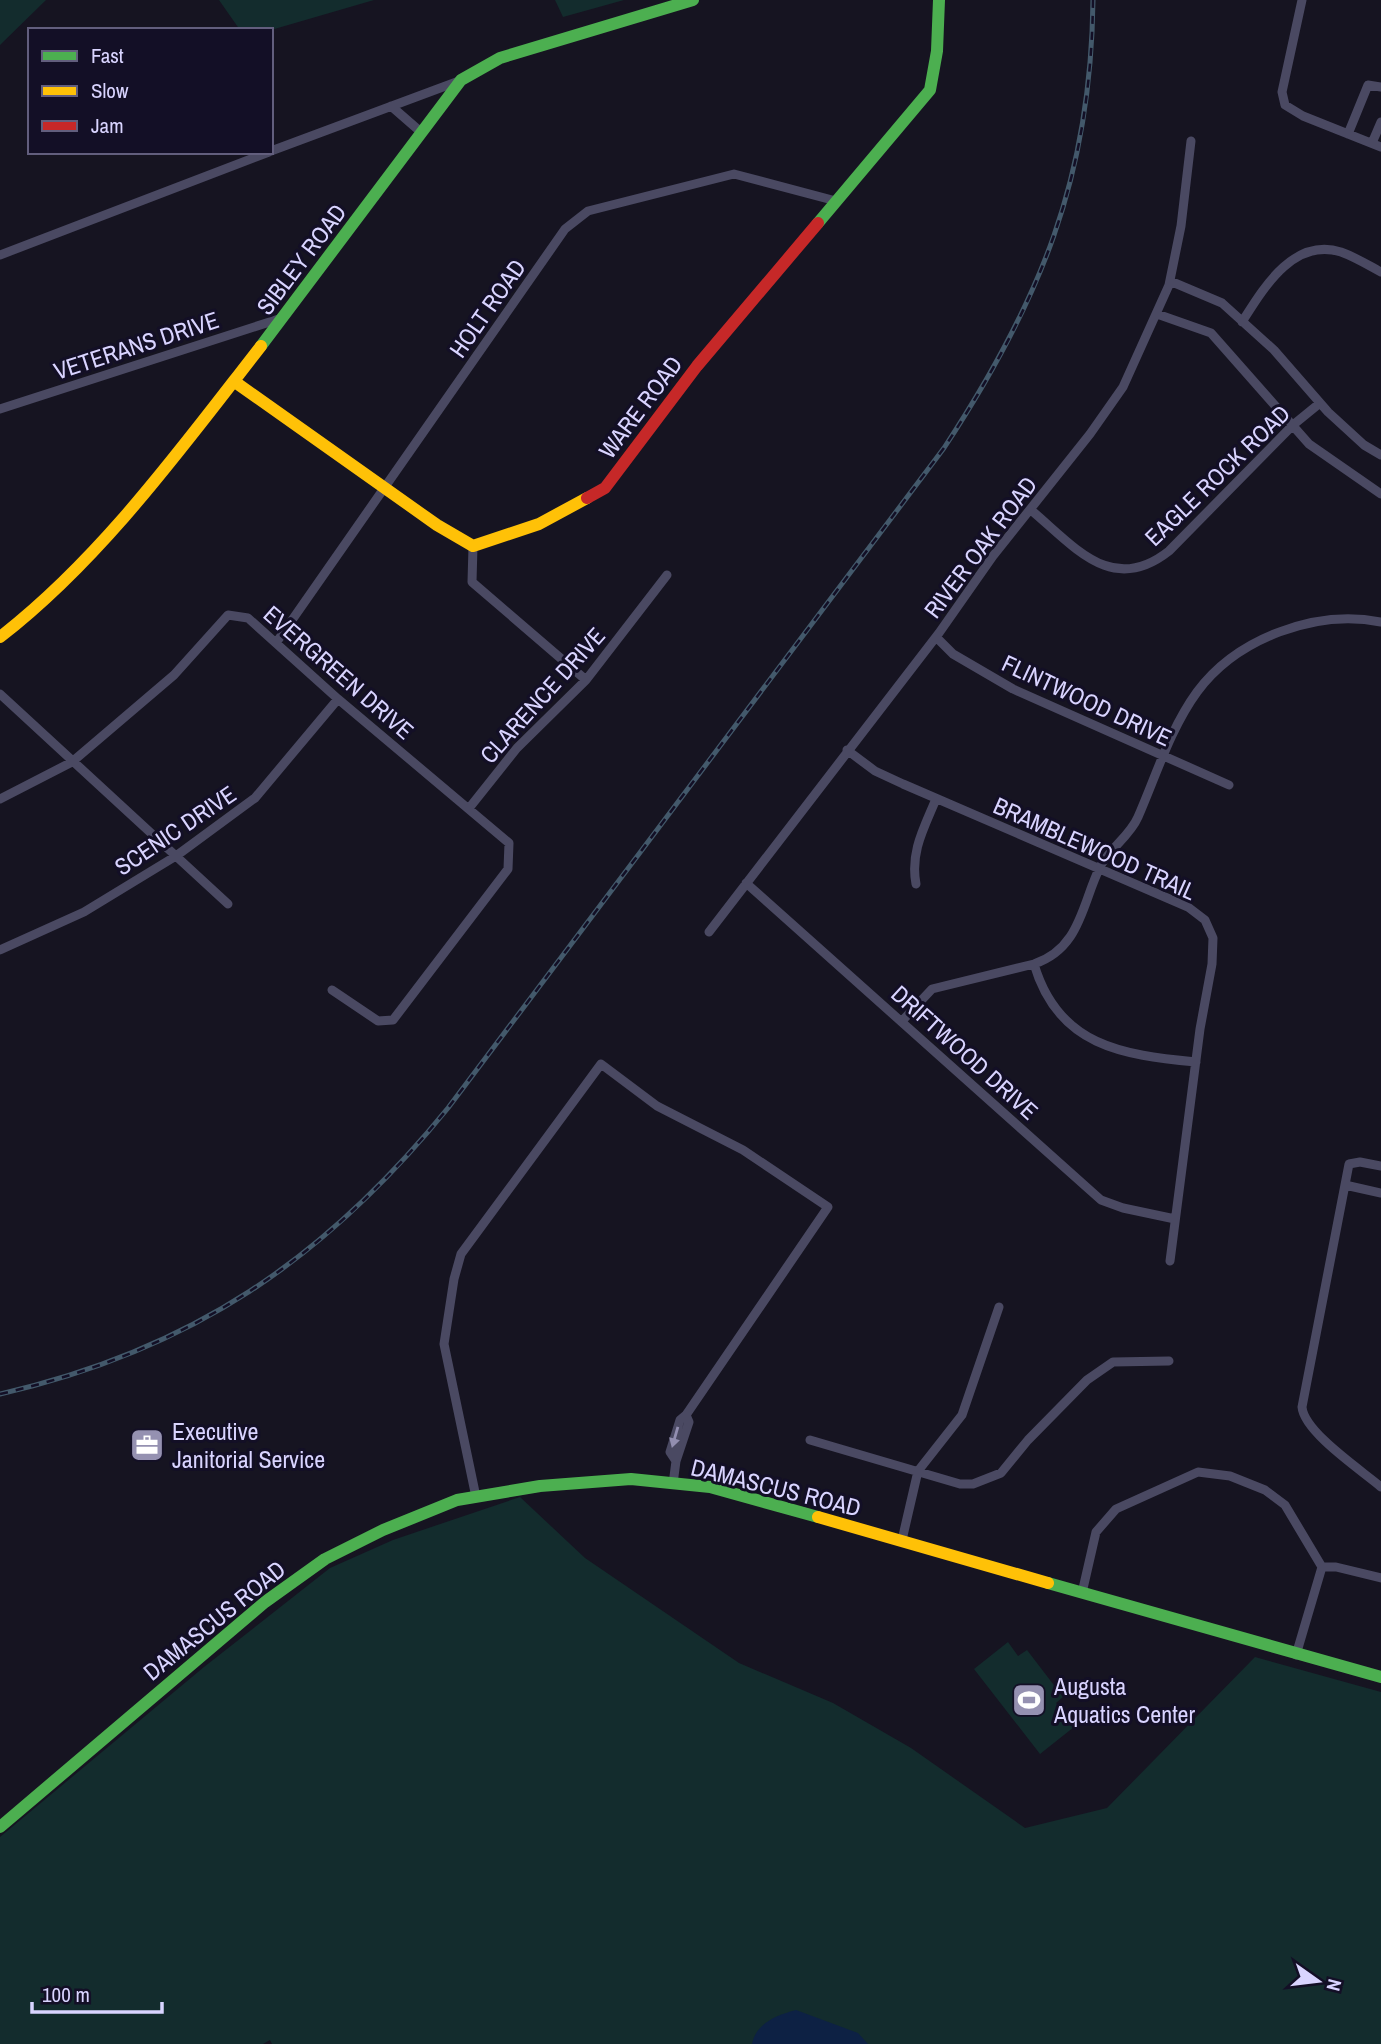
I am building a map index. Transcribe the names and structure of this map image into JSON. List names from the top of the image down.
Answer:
{
  "streets": {
    "street": [
      "SIBLEY ROAD",
      "HOLT ROAD",
      "VETERANS DRIVE",
      "WARE ROAD",
      "EAGLE ROCK ROAD",
      "RIVER OAK ROAD",
      "EVERGREEN DRIVE",
      "CLARENCE DRIVE",
      "FLINTWOOD DRIVE",
      "SCENIC DRIVE",
      "BRAMBLEWOOD TRAIL",
      "DRIFTWOOD DRIVE",
      "DAMASCUS ROAD"
    ]
  },
  "crossings": [
    ["SIBLEY ROAD", "VETERANS DRIVE"],
    ["HOLT ROAD", "WARE ROAD"],
    ["HOLT ROAD", "EVERGREEN DRIVE"],
    ["EAGLE ROCK ROAD", "RIVER OAK ROAD"],
    ["RIVER OAK ROAD", "FLINTWOOD DRIVE"],
    ["RIVER OAK ROAD", "BRAMBLEWOOD TRAIL"],
    ["RIVER OAK ROAD", "DRIFTWOOD DRIVE"],
    ["EVERGREEN DRIVE", "CLARENCE DRIVE"],
    ["EVERGREEN DRIVE", "SCENIC DRIVE"],
    ["BRAMBLEWOOD TRAIL", "DRIFTWOOD DRIVE"]
  ],
  "places": {
    "office": ["Executive Janitorial Service"],
    "sports": ["Augusta Aquatics Center"]
  },
  "legend": ["Fast", "Slow", "Jam"],
  "scale_bar": "100 m",
  "north": "right"
}
